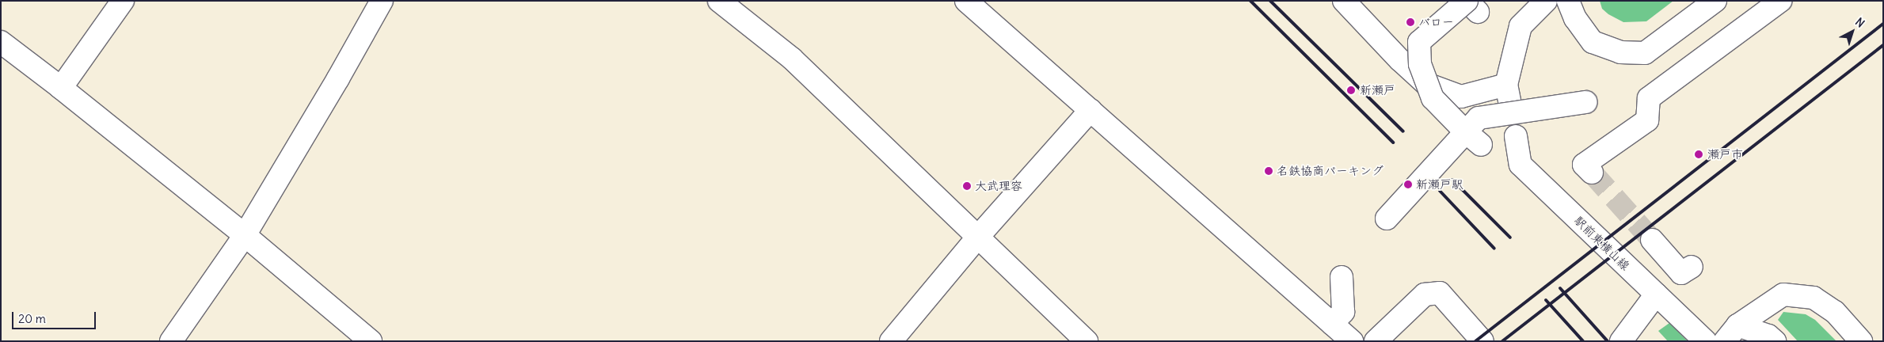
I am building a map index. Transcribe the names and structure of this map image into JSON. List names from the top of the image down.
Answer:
{
  "streets": {
    "street": ["駅前東横山線"]
  },
  "places": [
    "バロー",
    "新瀬戸",
    "瀬戸市",
    "名鉄協商パーキング",
    "新瀬戸駅",
    "大武理容"
  ],
  "scale_bar": "20 m",
  "north": "top right"
}
